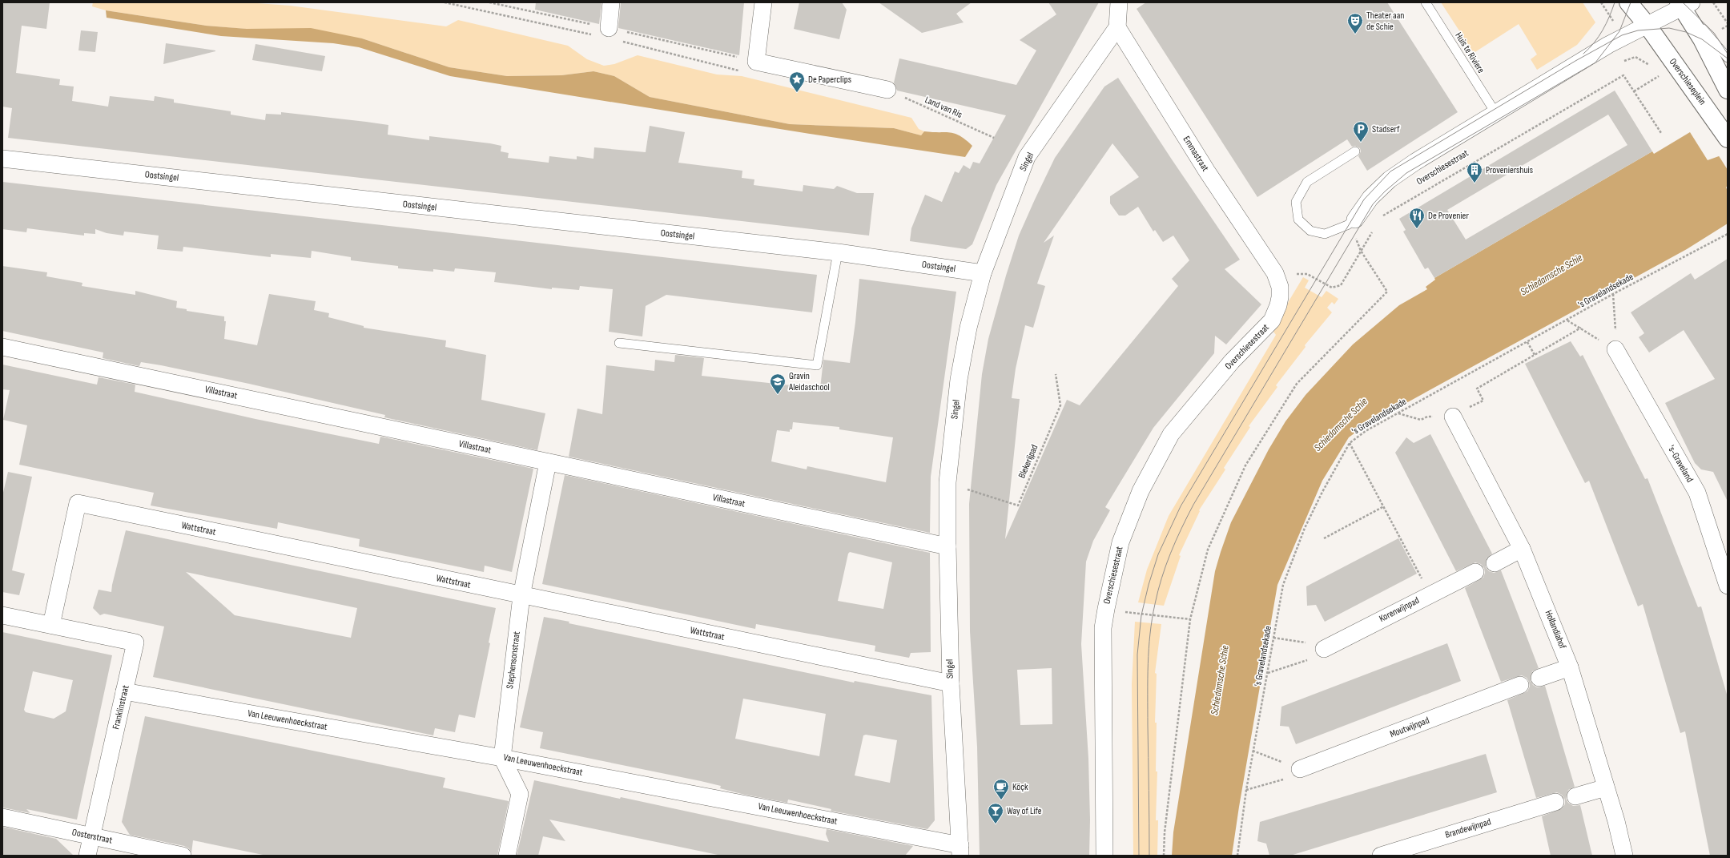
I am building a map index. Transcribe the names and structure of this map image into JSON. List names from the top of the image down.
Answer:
{
  "streets": {
    "main road": ["Overschieseplein"],
    "street": [
      "Emmastraat",
      "Singel",
      "Overschiesestraat",
      "Oostsingel",
      "Villastraat",
      "'s-Graveland",
      "Wattstraat",
      "Korenwijnpad",
      "Hollandiahof",
      "Stephensonstraat",
      "Franklinstraat",
      "Van Leeuwenhoeckstraat",
      "Moutwijnpad",
      "Brandewijnpad",
      "Oosterstraat"
    ],
    "lane": ["Huis te Riviere"],
    "path": ["Land van Ris", "'s Gravelandsekade", "Blekerijpad"]
  },
  "crossings": [
    ["Huis te Riviere", "Overschiesestraat"],
    ["Overschieseplein", "Overschiesestraat"],
    ["Emmastraat", "Singel"],
    ["Emmastraat", "Overschiesestraat"],
    ["Singel", "Oostsingel"],
    ["Singel", "Villastraat"],
    ["Singel", "Wattstraat"],
    ["Singel", "Van Leeuwenhoeckstraat"],
    ["Villastraat", "Stephensonstraat"],
    ["Wattstraat", "Stephensonstraat"],
    ["Wattstraat", "Franklinstraat"],
    ["Stephensonstraat", "Van Leeuwenhoeckstraat"],
    ["Franklinstraat", "Van Leeuwenhoeckstraat"],
    ["Franklinstraat", "Oosterstraat"]
  ],
  "water": ["Schiedamsche Schie"],
  "places": {
    "theatre": ["Theater aan de Schie"],
    "place": ["De Paperclips"],
    "parking": ["Stadserf"],
    "building": ["Proveniershuis"],
    "restaurant": ["De Provenier"],
    "school or university": ["Gravin Aleidaschool"],
    "cafe": ["Köçk"],
    "bar": ["Way of Life"]
  }
}
